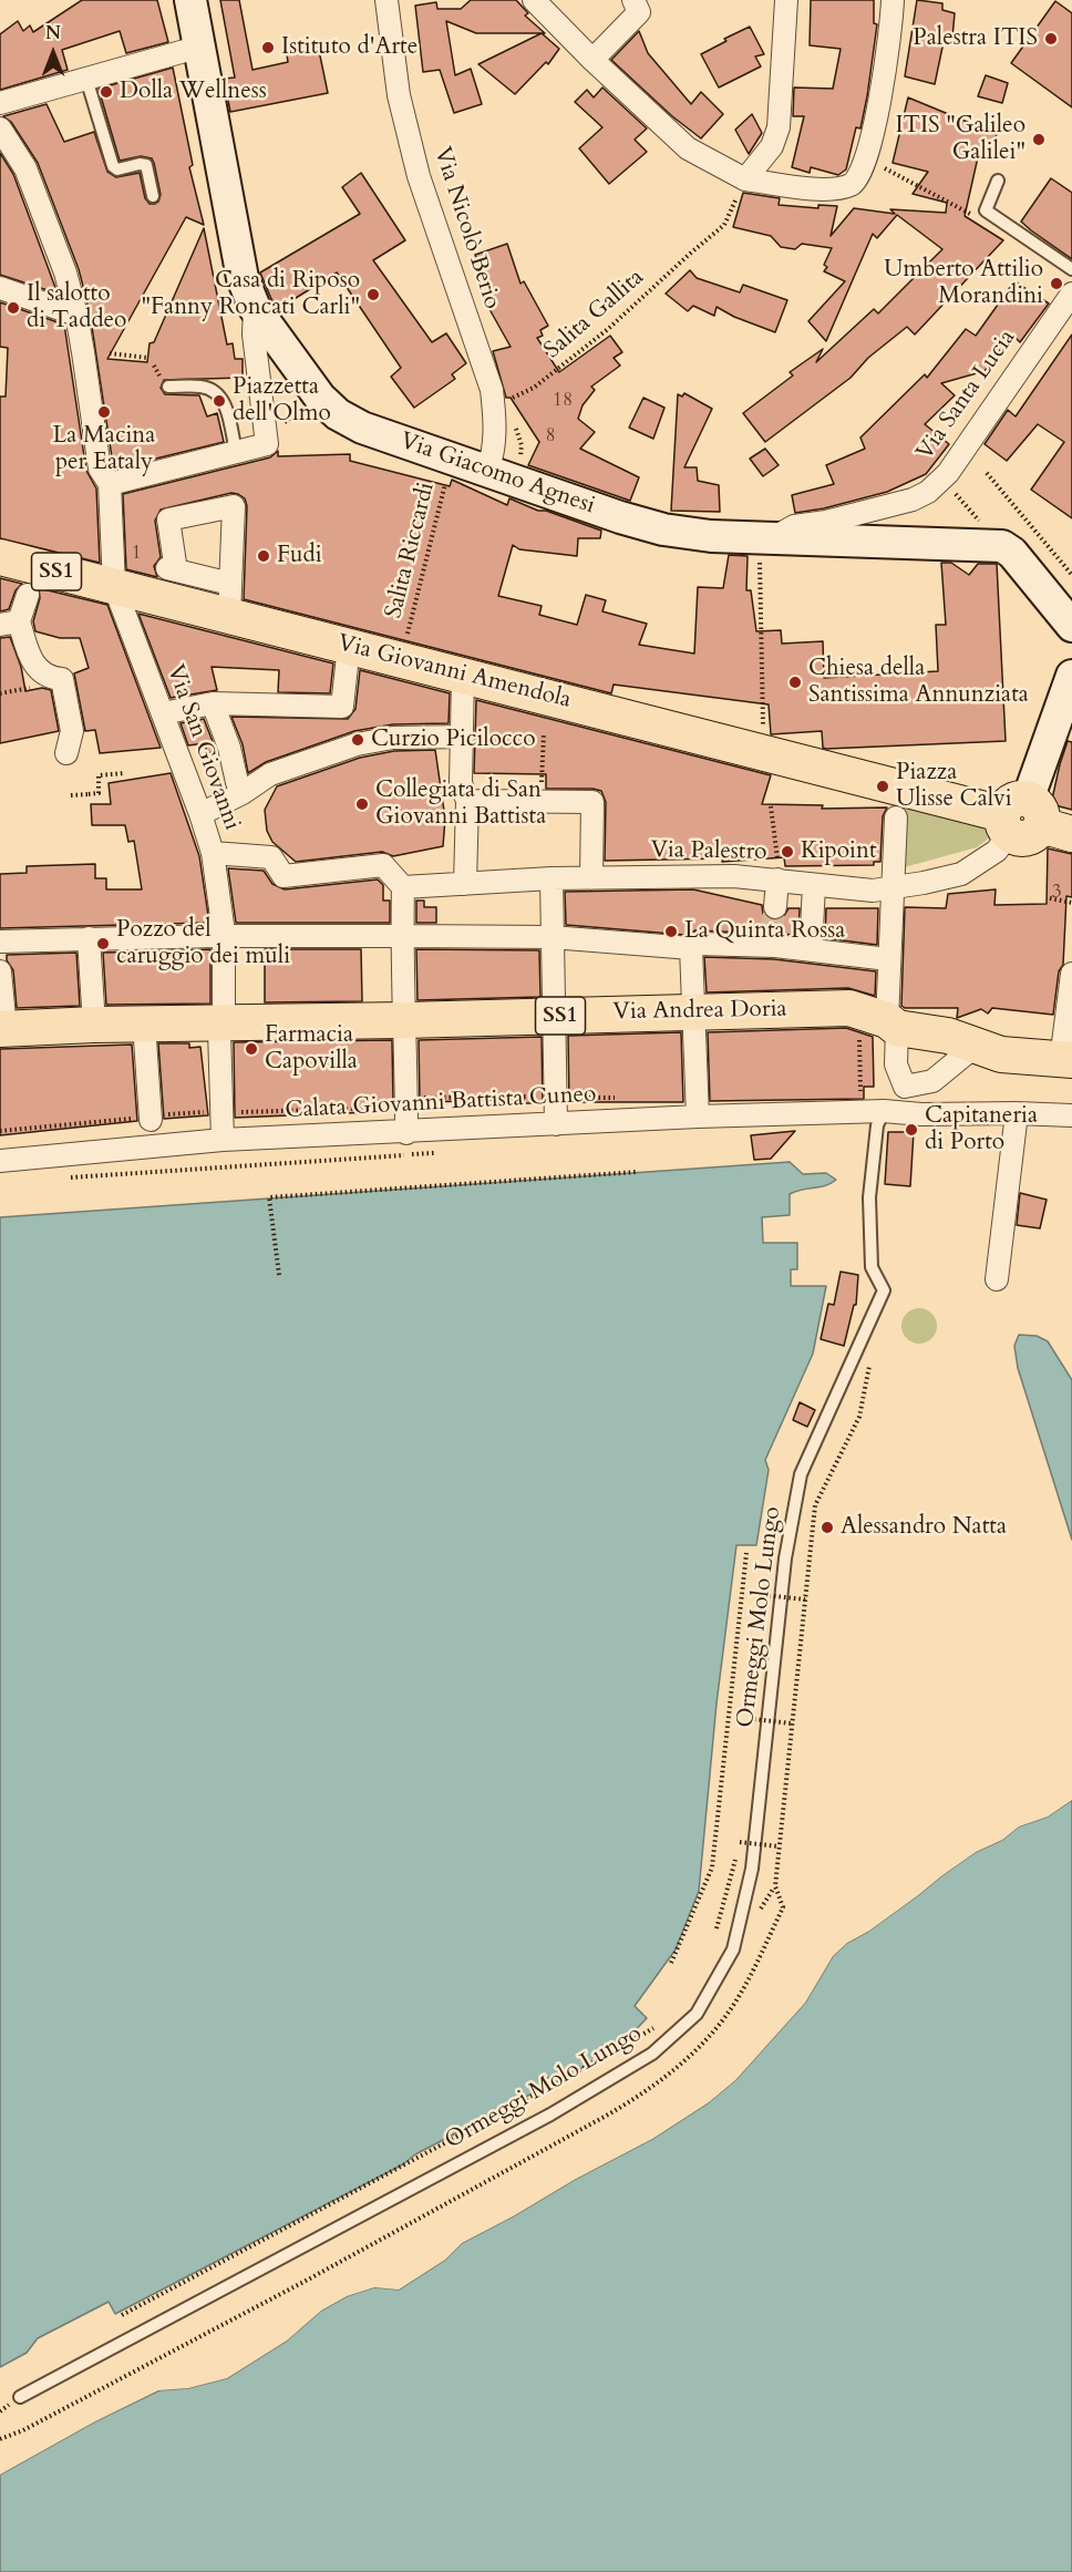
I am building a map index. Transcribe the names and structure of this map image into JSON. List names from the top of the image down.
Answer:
{
  "streets": {
    "main road": [
      "Via Giacomo Agnesi",
      "SS1",
      "Via Giovanni Amendola",
      "Via Andrea Doria"
    ],
    "street": [
      "Via Nicolò Berio",
      "Via Santa Lucia",
      "Via San Giovanni",
      "Via Palestro",
      "Calata Giovanni Battista Cuneo"
    ],
    "lane": ["Ormeggi Molo Lungo"],
    "path": ["Salita Gallita", "Salita Riccardi"]
  },
  "crossings": [
    ["Via Nicolò Berio", "Via Giacomo Agnesi"],
    ["Via Santa Lucia", "Via Giacomo Agnesi"],
    ["Salita Riccardi", "Via Giovanni Amendola"],
    ["SS1", "Via Giovanni Amendola"],
    ["SS1", "Via San Giovanni"],
    ["SS1", "Via Andrea Doria"],
    ["Via Giovanni Amendola", "Via San Giovanni"],
    ["Via Giovanni Amendola", "Via Palestro"],
    ["Via San Giovanni", "Via Andrea Doria"],
    ["Via San Giovanni", "Calata Giovanni Battista Cuneo"],
    ["Calata Giovanni Battista Cuneo", "Ormeggi Molo Lungo"]
  ],
  "places": [
    "Palestra ITIS",
    "Istituto d'Arte",
    "Dolla Wellness",
    "ITIS \"Galileo Galilei\"",
    "Umberto Attilio Morandini",
    "Casa di Riposo \"Fanny Roncati Carli\"",
    "Il salotto di Taddeo",
    "Piazzetta dell'Olmo",
    "La Macina per Eataly",
    "Fudi",
    "Chiesa della Santissima Annunziata",
    "Curzio Picilocco",
    "Piazza Ulisse Calvi",
    "Collegiata di San Giovanni Battista",
    "Kipoint",
    "La Quinta Rossa",
    "Pozzo del caruggio dei muli",
    "Farmacia Capovilla",
    "Capitaneria di Porto",
    "Alessandro Natta"
  ],
  "house_numbers": [
    "18",
    "8",
    "1",
    "3"
  ],
  "north": "top"
}
